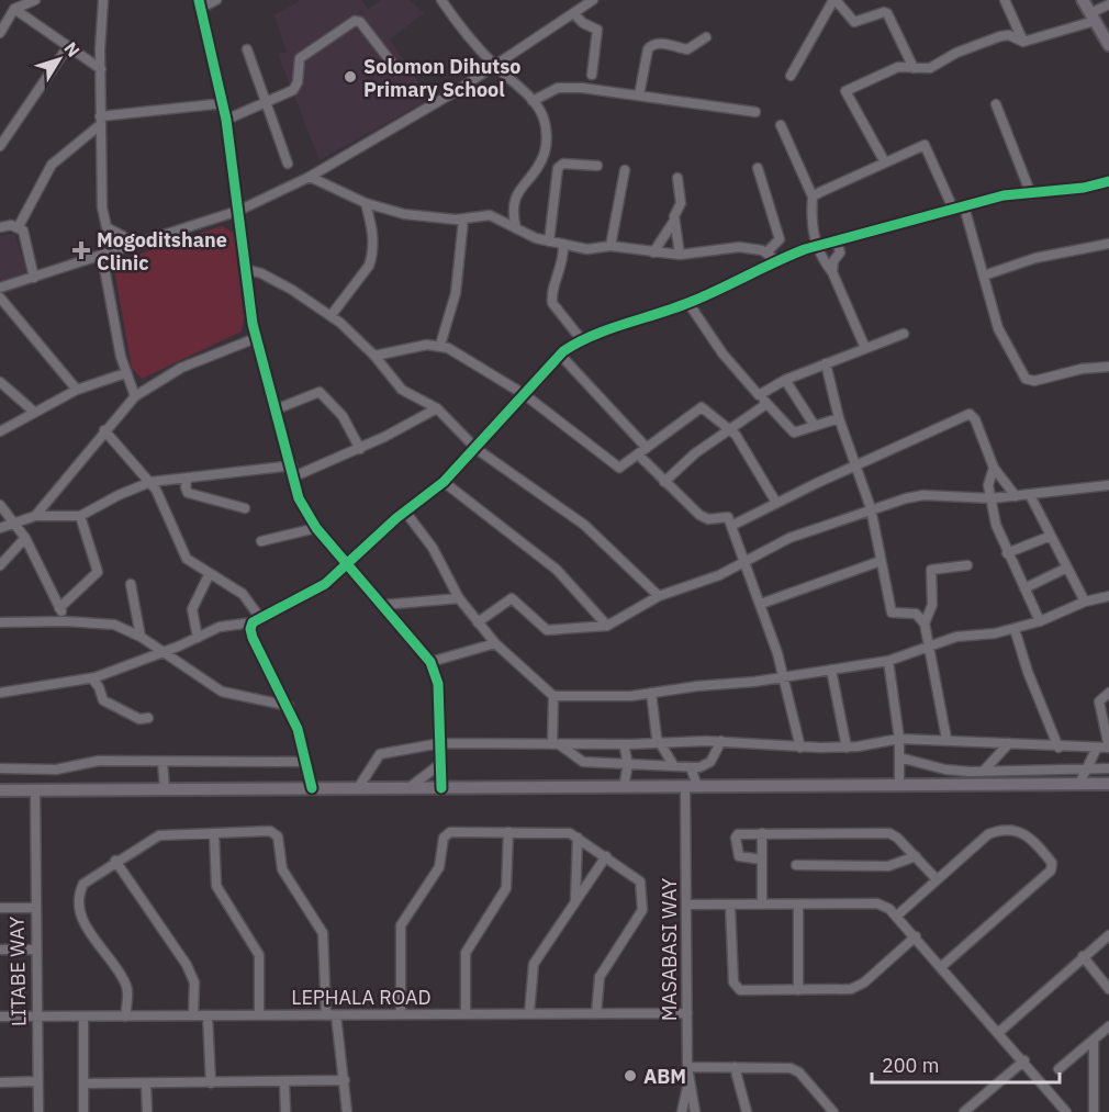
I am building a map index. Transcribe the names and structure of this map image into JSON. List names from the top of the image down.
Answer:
{
  "streets": {
    "street": ["MASABASI WAY", "LITABE WAY", "LEPHALA ROAD"]
  },
  "crossings": [
    ["MASABASI WAY", "LEPHALA ROAD"],
    ["LITABE WAY", "LEPHALA ROAD"]
  ],
  "places": {
    "other": ["Solomon Dihutso Primary School", "ABM"],
    "health": ["Mogoditshane Clinic"]
  },
  "scale_bar": "200 m",
  "north": "top right"
}
